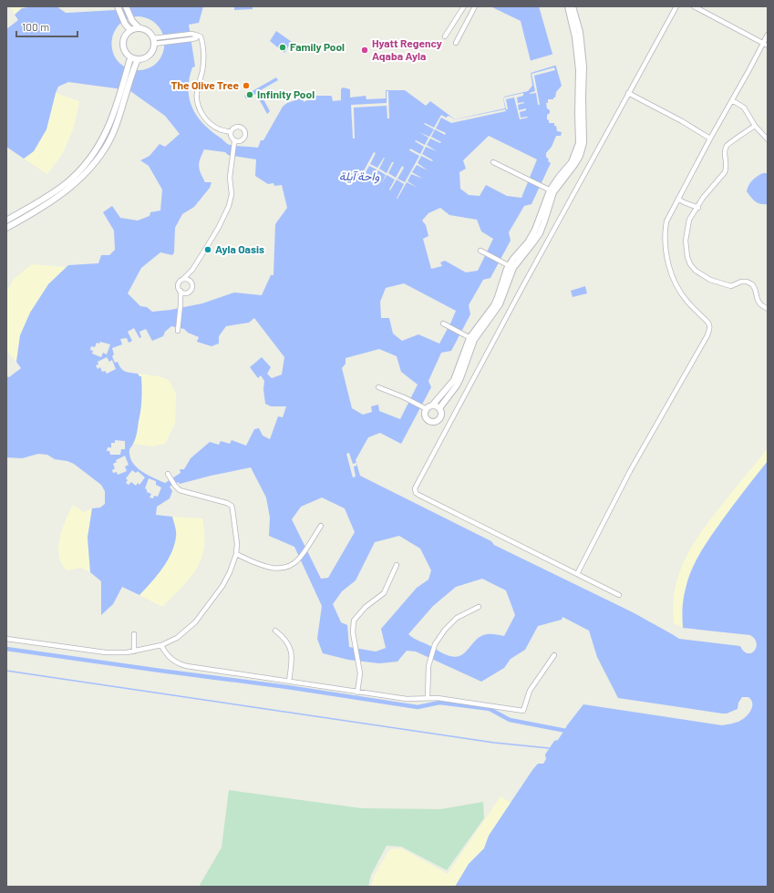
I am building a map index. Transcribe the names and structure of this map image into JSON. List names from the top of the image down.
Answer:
{
  "water": ["واحة آيلة"],
  "places": [
    "Family Pool",
    "Hyatt Regency Aqaba Ayla",
    "The Olive Tree",
    "Infinity Pool",
    "Ayla Oasis"
  ],
  "scale_bar": "100 m"
}
